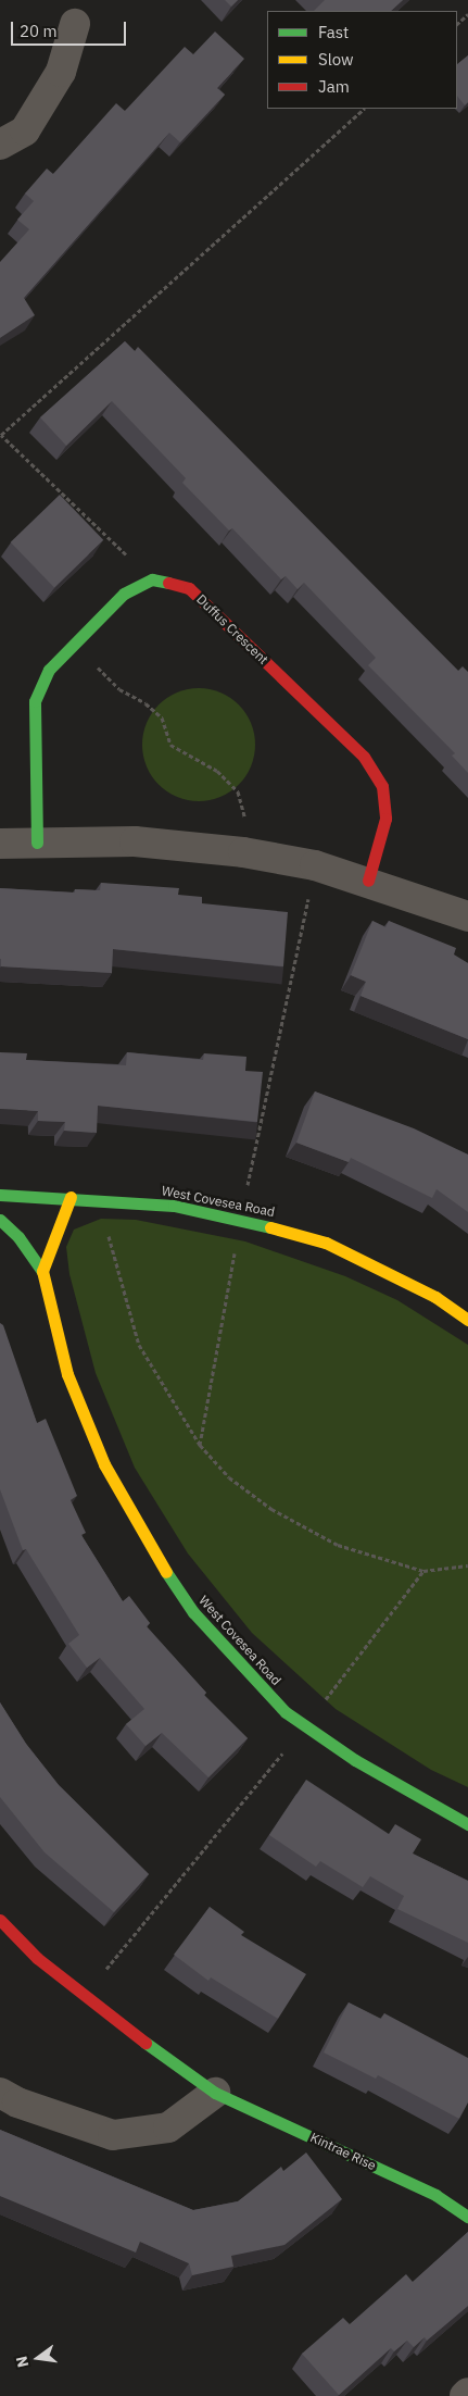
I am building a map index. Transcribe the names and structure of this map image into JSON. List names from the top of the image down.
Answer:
{
  "streets": {
    "street": ["Duffus Crescent", "West Covesea Road", "Kintrae Rise"]
  },
  "legend": ["Fast", "Slow", "Jam"],
  "scale_bar": "20 m",
  "north": "left"
}
